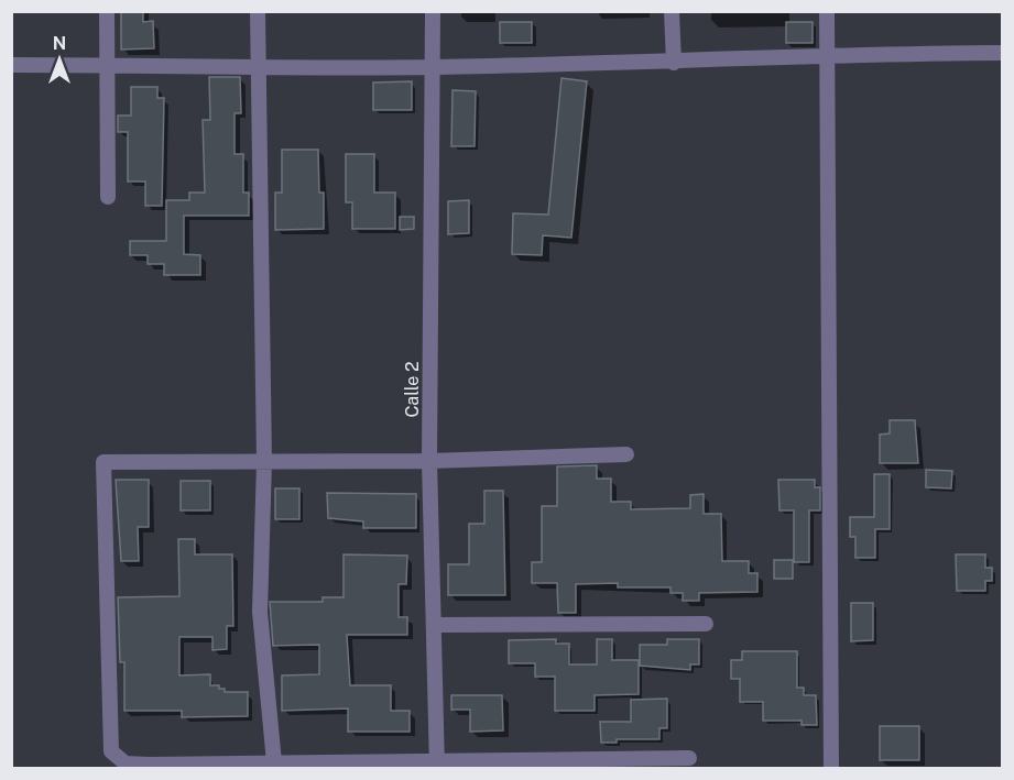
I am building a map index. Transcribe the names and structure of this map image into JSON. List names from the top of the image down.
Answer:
{
  "streets": {
    "street": ["Calle 2"]
  },
  "north": "top"
}
